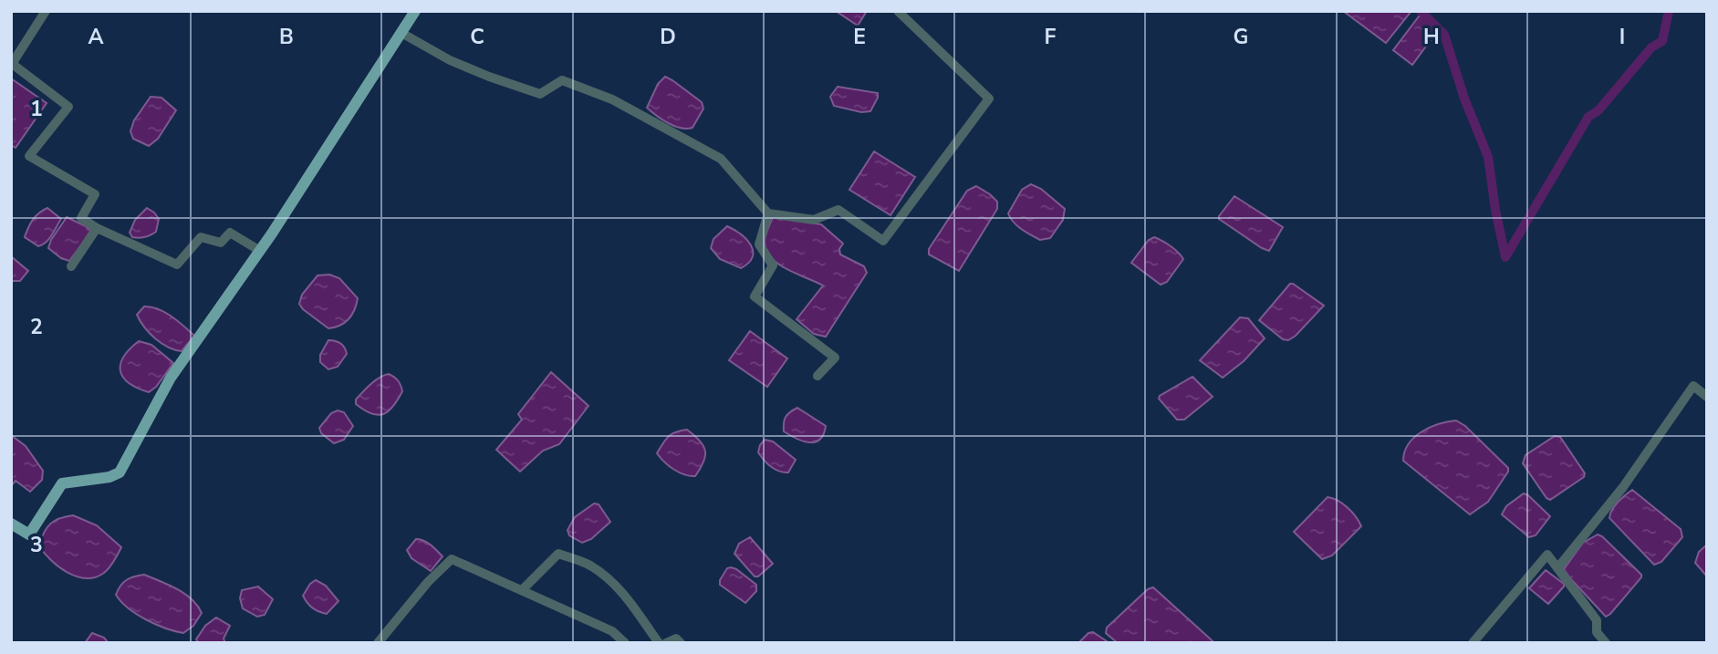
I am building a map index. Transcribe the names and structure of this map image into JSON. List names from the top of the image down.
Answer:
{
  "grid": {
    "columns": [
      "A",
      "B",
      "C",
      "D",
      "E",
      "F",
      "G",
      "H",
      "I"
    ],
    "rows": ["1", "2", "3"]
  }
}
